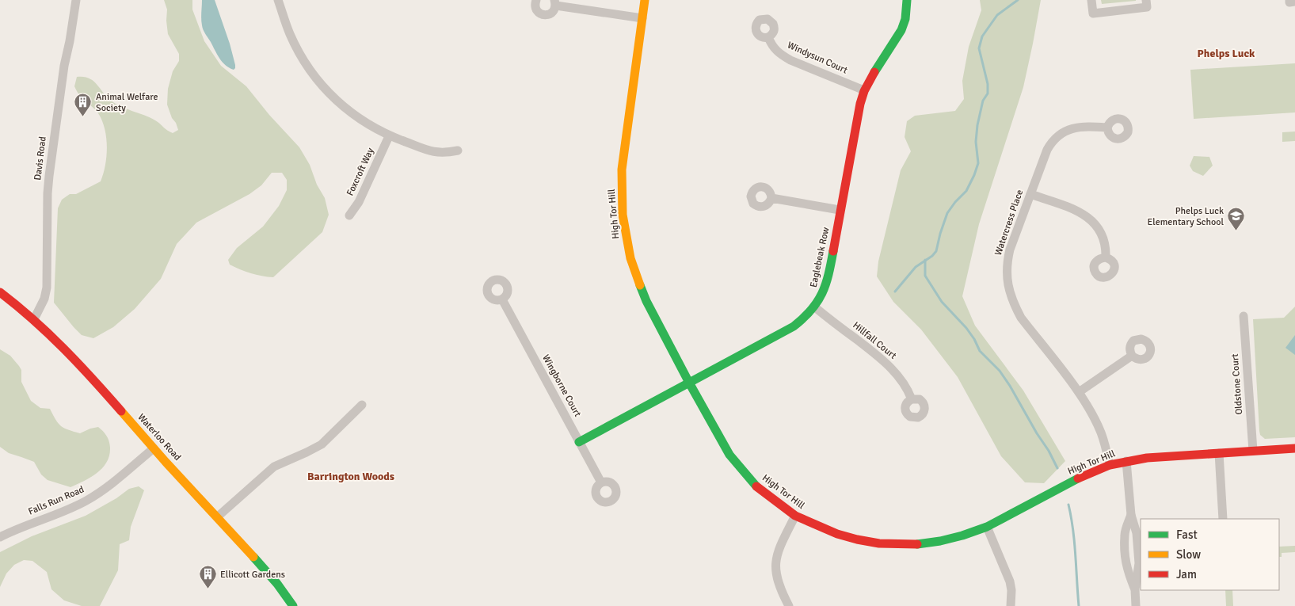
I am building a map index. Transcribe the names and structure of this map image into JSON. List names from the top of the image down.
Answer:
{
  "streets": {
    "street": [
      "Windysun Court",
      "Davis Road",
      "Foxcroft Way",
      "High Tor Hill",
      "Watercress Place",
      "Eaglebeak Row",
      "Hillfall Court",
      "Oldstone Court",
      "Wingborne Court",
      "Waterloo Road",
      "Falls Run Road"
    ]
  },
  "crossings": [
    ["Windysun Court", "Eaglebeak Row"],
    ["Davis Road", "Waterloo Road"],
    ["High Tor Hill", "Watercress Place"],
    ["High Tor Hill", "Eaglebeak Row"],
    ["High Tor Hill", "Oldstone Court"],
    ["Eaglebeak Row", "Hillfall Court"],
    ["Eaglebeak Row", "Wingborne Court"],
    ["Waterloo Road", "Falls Run Road"]
  ],
  "districts": ["Phelps Luck", "Barrington Woods"],
  "places": {
    "building": ["Animal Welfare Society", "Ellicott Gardens"],
    "school or university": ["Phelps Luck Elementary School"]
  },
  "legend": ["Fast", "Slow", "Jam"]
}
